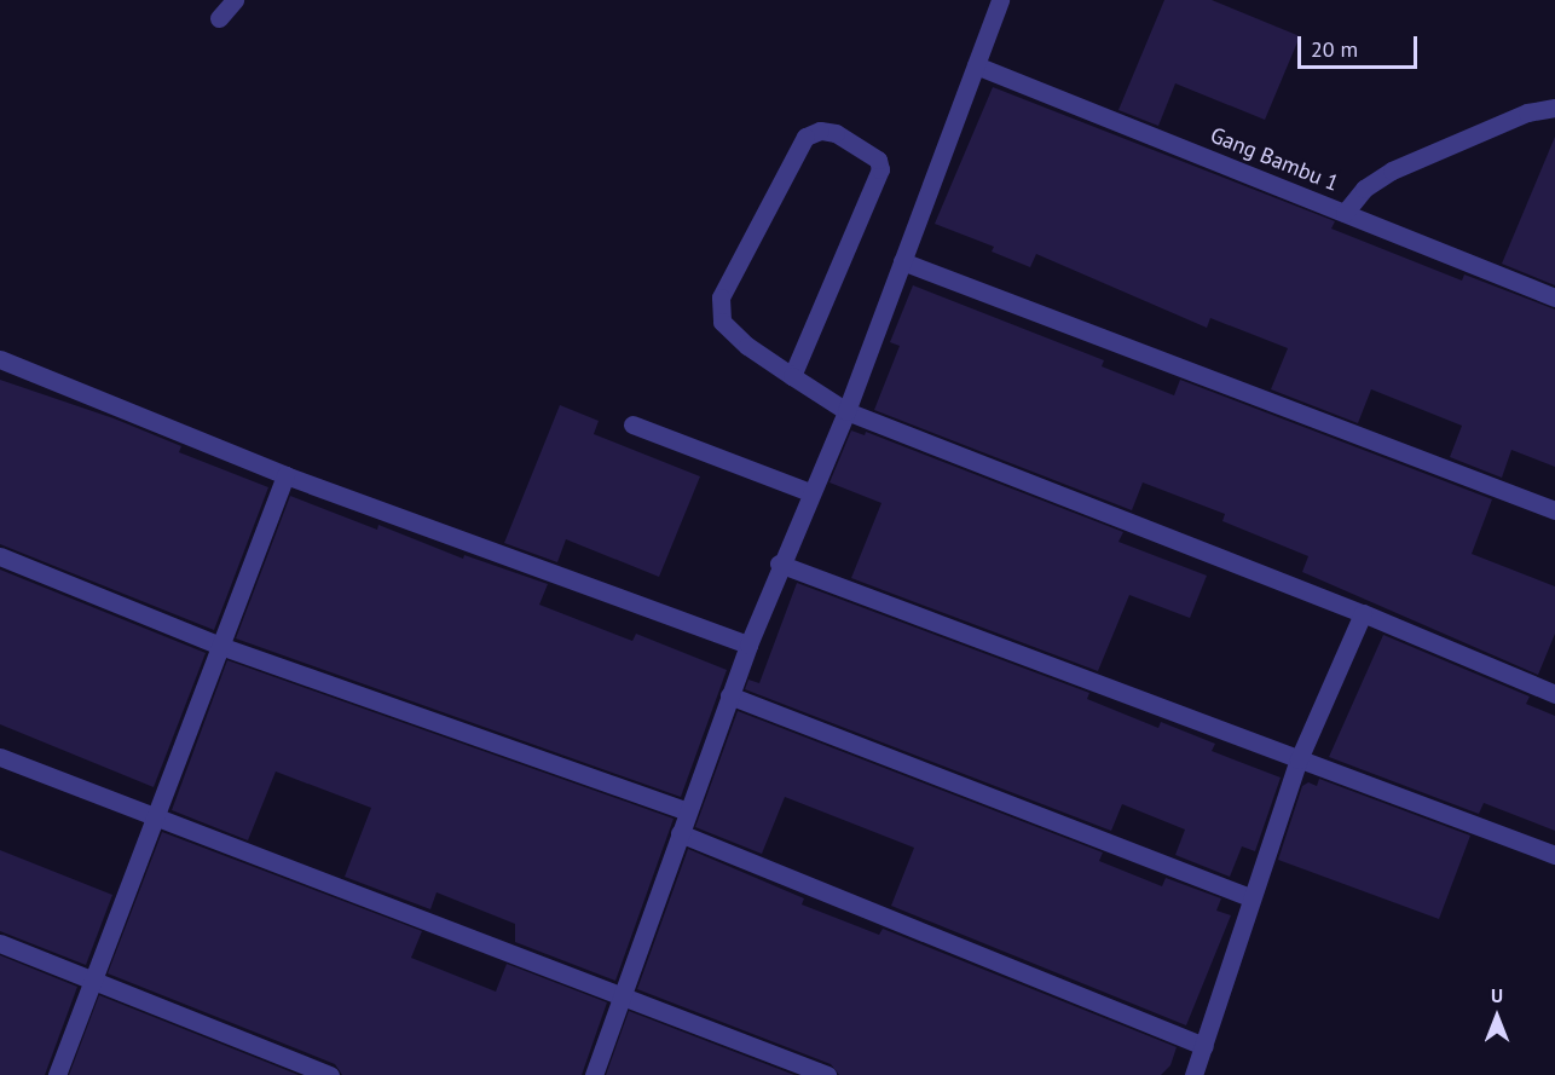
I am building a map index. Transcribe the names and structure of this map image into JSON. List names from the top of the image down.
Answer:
{
  "streets": {
    "street": ["Gang Bambu 1"]
  },
  "scale_bar": "20 m",
  "north": "top"
}
